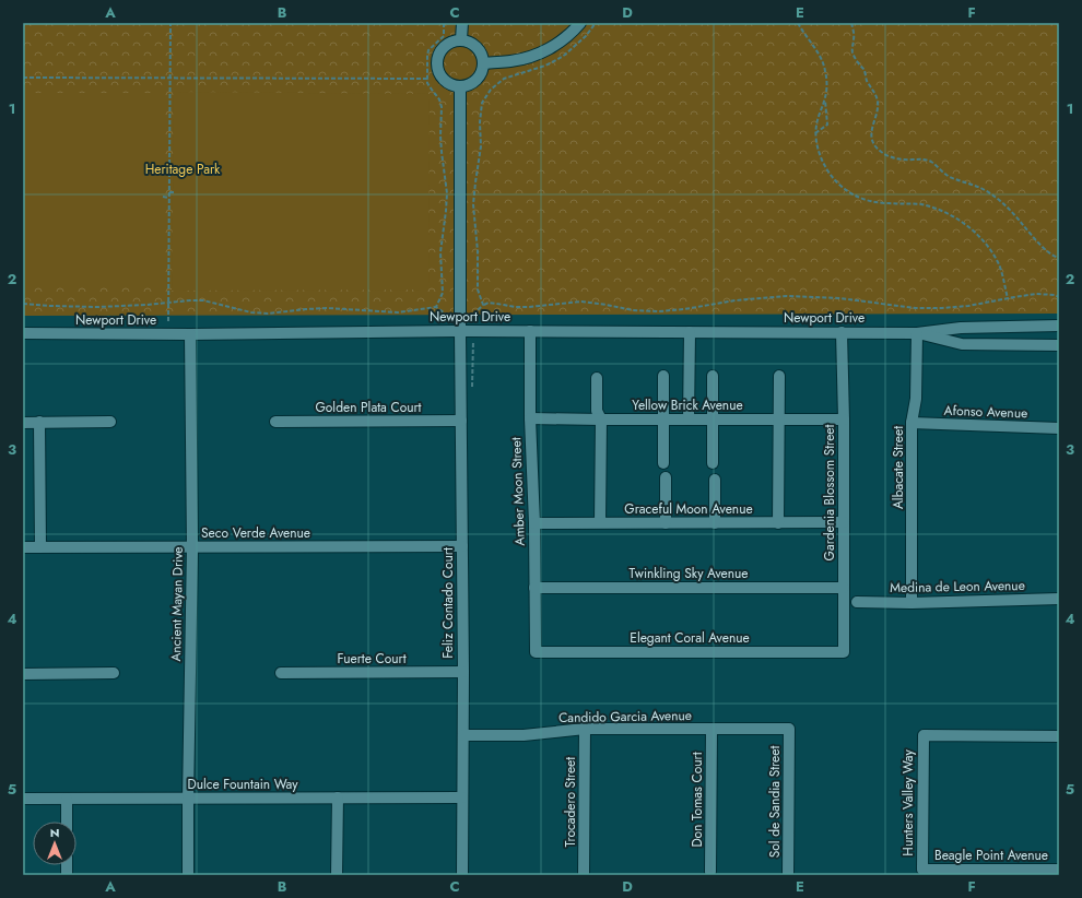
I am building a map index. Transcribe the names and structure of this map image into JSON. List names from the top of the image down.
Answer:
{
  "streets": {
    "street": [
      "Newport Drive",
      "Yellow Brick Avenue",
      "Golden Plata Court",
      "Afonso Avenue",
      "Albacate Street",
      "Amber Moon Street",
      "Gardenia Blossom Street",
      "Graceful Moon Avenue",
      "Seco Verde Avenue",
      "Twinkling Sky Avenue",
      "Medina de Leon Avenue",
      "Feliz Contado Court",
      "Ancient Mayan Drive",
      "Elegant Coral Avenue",
      "Fuerte Court",
      "Candido Garcia Avenue",
      "Dulce Fountain Way",
      "Don Tomas Court",
      "Trocadero Street",
      "Sol de Sandia Street",
      "Hunters Valley Way",
      "Beagle Point Avenue"
    ]
  },
  "crossings": [
    ["Newport Drive", "Albacate Street"],
    ["Newport Drive", "Amber Moon Street"],
    ["Newport Drive", "Gardenia Blossom Street"],
    ["Newport Drive", "Feliz Contado Court"],
    ["Newport Drive", "Ancient Mayan Drive"],
    ["Yellow Brick Avenue", "Amber Moon Street"],
    ["Yellow Brick Avenue", "Gardenia Blossom Street"],
    ["Golden Plata Court", "Feliz Contado Court"],
    ["Afonso Avenue", "Albacate Street"],
    ["Albacate Street", "Medina de Leon Avenue"],
    ["Amber Moon Street", "Graceful Moon Avenue"],
    ["Amber Moon Street", "Twinkling Sky Avenue"],
    ["Amber Moon Street", "Elegant Coral Avenue"],
    ["Gardenia Blossom Street", "Graceful Moon Avenue"],
    ["Gardenia Blossom Street", "Twinkling Sky Avenue"],
    ["Gardenia Blossom Street", "Elegant Coral Avenue"],
    ["Seco Verde Avenue", "Feliz Contado Court"],
    ["Seco Verde Avenue", "Ancient Mayan Drive"],
    ["Feliz Contado Court", "Fuerte Court"],
    ["Feliz Contado Court", "Candido Garcia Avenue"],
    ["Feliz Contado Court", "Dulce Fountain Way"],
    ["Ancient Mayan Drive", "Dulce Fountain Way"],
    ["Candido Garcia Avenue", "Don Tomas Court"],
    ["Candido Garcia Avenue", "Trocadero Street"],
    ["Candido Garcia Avenue", "Sol de Sandia Street"],
    ["Hunters Valley Way", "Beagle Point Avenue"]
  ],
  "parks": ["Heritage Park"],
  "north": "top",
  "grid": {
    "columns": [
      "A",
      "B",
      "C",
      "D",
      "E",
      "F"
    ],
    "rows": [
      "1",
      "2",
      "3",
      "4",
      "5"
    ]
  }
}
